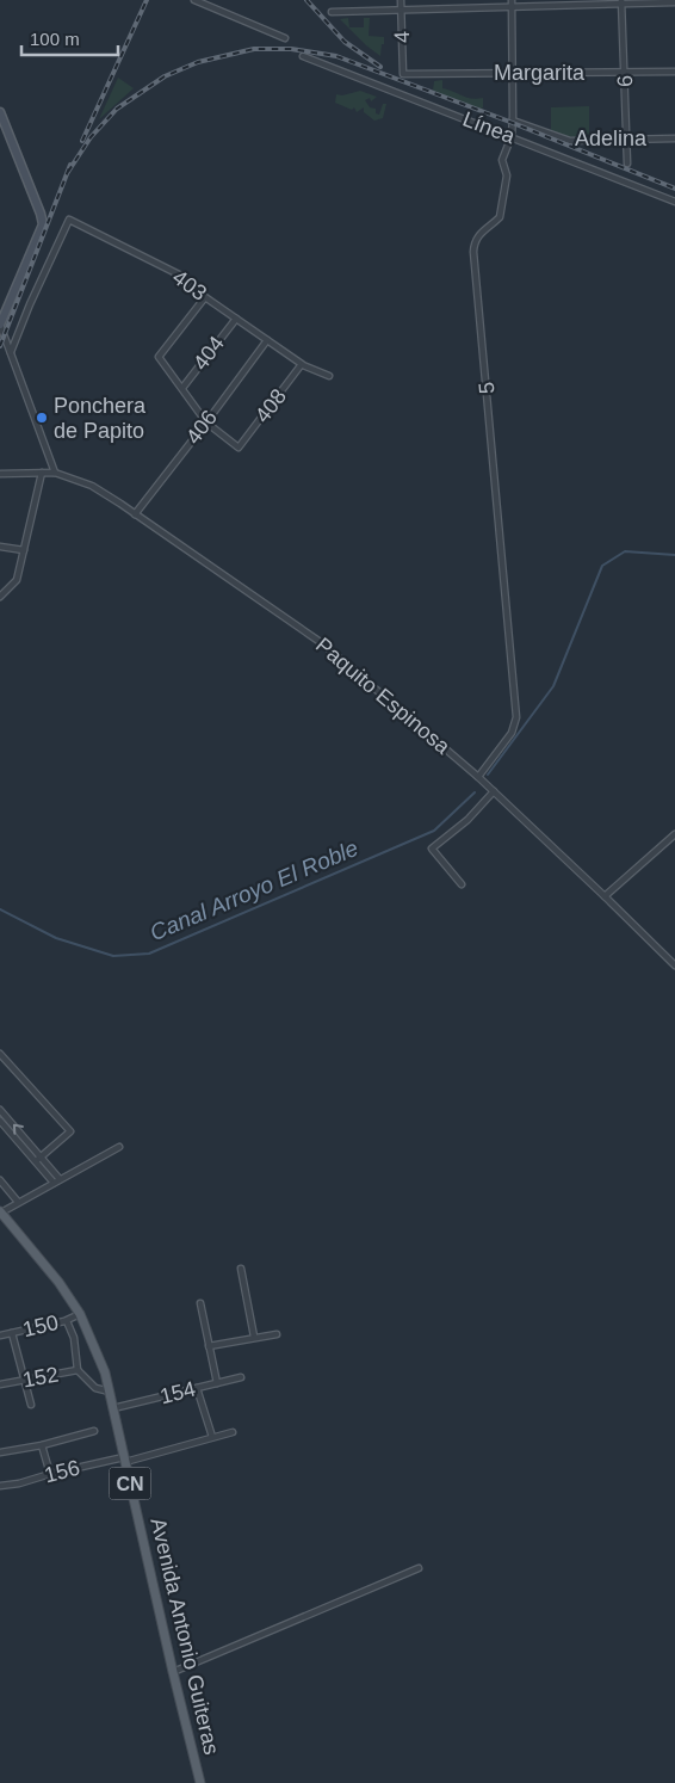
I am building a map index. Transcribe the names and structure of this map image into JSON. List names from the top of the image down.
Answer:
{
  "streets": {
    "main road": ["CN", "Avenida Antonio Guiteras"],
    "street": [
      "4",
      "Margarita",
      "6",
      "Línea",
      "Adelina",
      "403",
      "404",
      "5",
      "408",
      "406",
      "Paquito Espinosa",
      "150",
      "152",
      "154",
      "156"
    ]
  },
  "crossings": [
    ["4", "Margarita"],
    ["Margarita", "6"],
    ["Margarita", "5"],
    ["6", "Adelina"],
    ["Línea", "5"],
    ["Adelina", "5"],
    ["403", "404"],
    ["403", "408"],
    ["403", "406"],
    ["5", "Paquito Espinosa"],
    ["408", "406"],
    ["406", "Paquito Espinosa"],
    ["150", "Avenida Antonio Guiteras"],
    ["152", "Avenida Antonio Guiteras"],
    ["154", "Avenida Antonio Guiteras"],
    ["156", "Avenida Antonio Guiteras"]
  ],
  "water": ["Canal Arroyo El Roble"],
  "places": ["Ponchera de Papito"],
  "scale_bar": "100 m"
}
